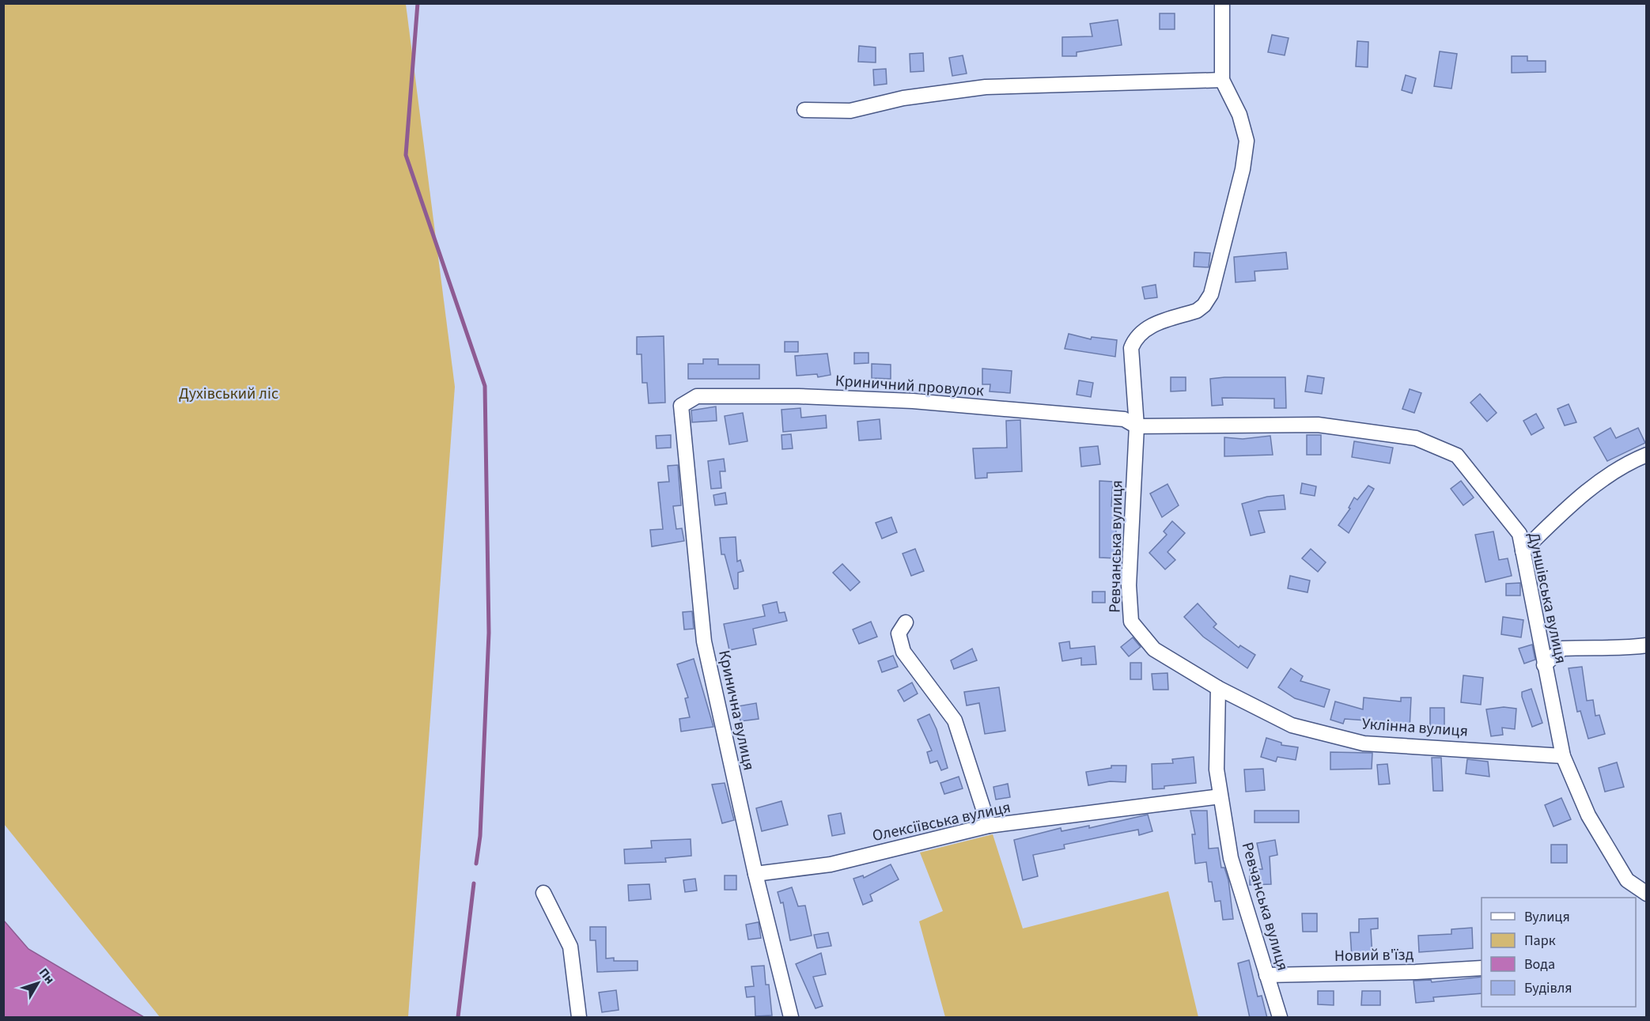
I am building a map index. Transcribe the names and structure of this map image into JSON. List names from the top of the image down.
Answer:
{
  "streets": {
    "street": [
      "Криничний провулок",
      "Ревчанська вулиця",
      "Дуншівська вулиця",
      "Кринична вулиця",
      "Уклінна вулиця",
      "Олексіївська вулиця",
      "Новий в'їзд"
    ]
  },
  "crossings": [
    ["Криничний провулок", "Ревчанська вулиця"],
    ["Криничний провулок", "Дуншівська вулиця"],
    ["Криничний провулок", "Кринична вулиця"],
    ["Ревчанська вулиця", "Дуншівська вулиця"],
    ["Ревчанська вулиця", "Уклінна вулиця"],
    ["Ревчанська вулиця", "Олексіївська вулиця"],
    ["Ревчанська вулиця", "Новий в'їзд"],
    ["Дуншівська вулиця", "Уклінна вулиця"],
    ["Кринична вулиця", "Олексіївська вулиця"]
  ],
  "parks": ["Духівський ліс"],
  "legend": [
    "Вулиця",
    "Парк",
    "Вода",
    "Будівля"
  ],
  "north": "top right"
}
